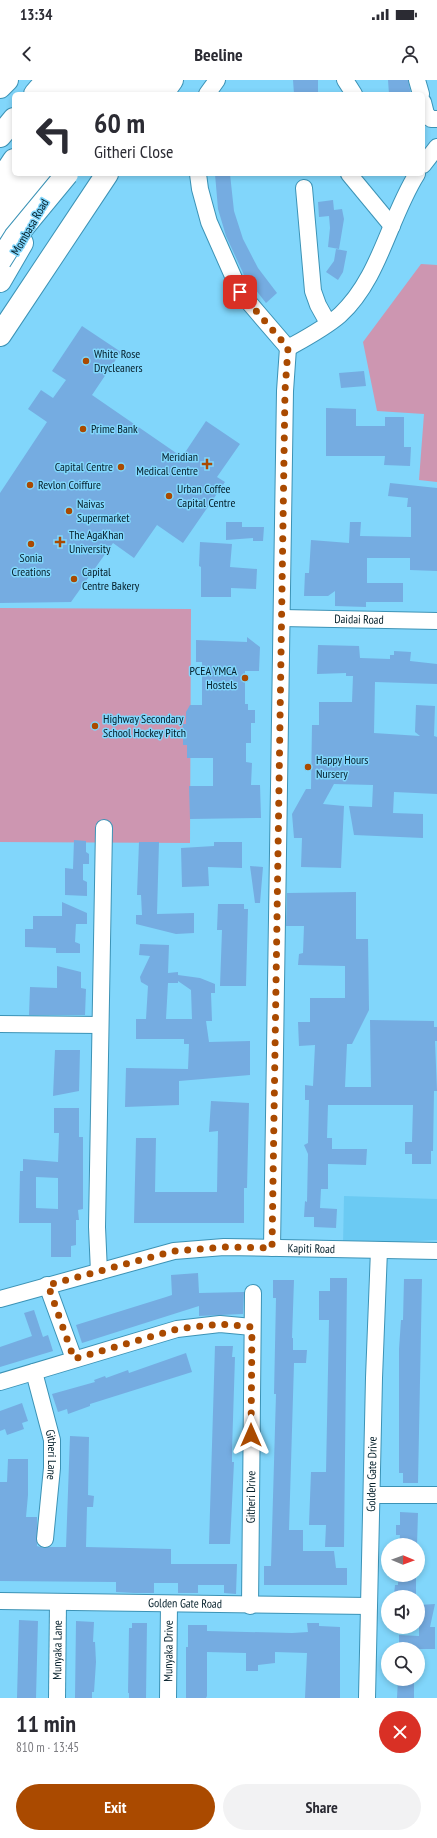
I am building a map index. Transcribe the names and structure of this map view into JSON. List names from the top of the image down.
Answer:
{
  "streets": {
    "highway": ["Mombasa Road"],
    "street": [
      "Daidai Road",
      "Kapiti Road",
      "Githeri Lane",
      "Golden Gate Drive",
      "Githeri Drive",
      "Golden Gate Road",
      "Munyaka Lane",
      "Munyaka Drive"
    ]
  },
  "crossings": [
    ["Kapiti Road", "Golden Gate Drive"],
    ["Golden Gate Drive", "Golden Gate Road"],
    ["Githeri Drive", "Golden Gate Road"],
    ["Golden Gate Road", "Munyaka Lane"],
    ["Golden Gate Road", "Munyaka Drive"]
  ],
  "places": {
    "other": [
      "White Rose Drycleaners",
      "Prime Bank",
      "Capital Centre",
      "Revlon Coiffure",
      "Urban Coffee Capital Centre",
      "Naivas Supermarket",
      "Sonia Creations",
      "Capital Centre Bakery",
      "PCEA YMCA Hostels",
      "Highway Secondary School Hockey Pitch",
      "Happy Hours Nursery"
    ],
    "health": ["Meridian Medical Centre", "The AgaKhan University"]
  },
  "north": "right",
  "page": {
    "status": "13:34",
    "header": "Beeline",
    "turn": ["60 m", "Githeri Close"],
    "heading": ["11 min", "810 m · 13:45"],
    "buttons": ["Exit", "Share"]
  }
}
